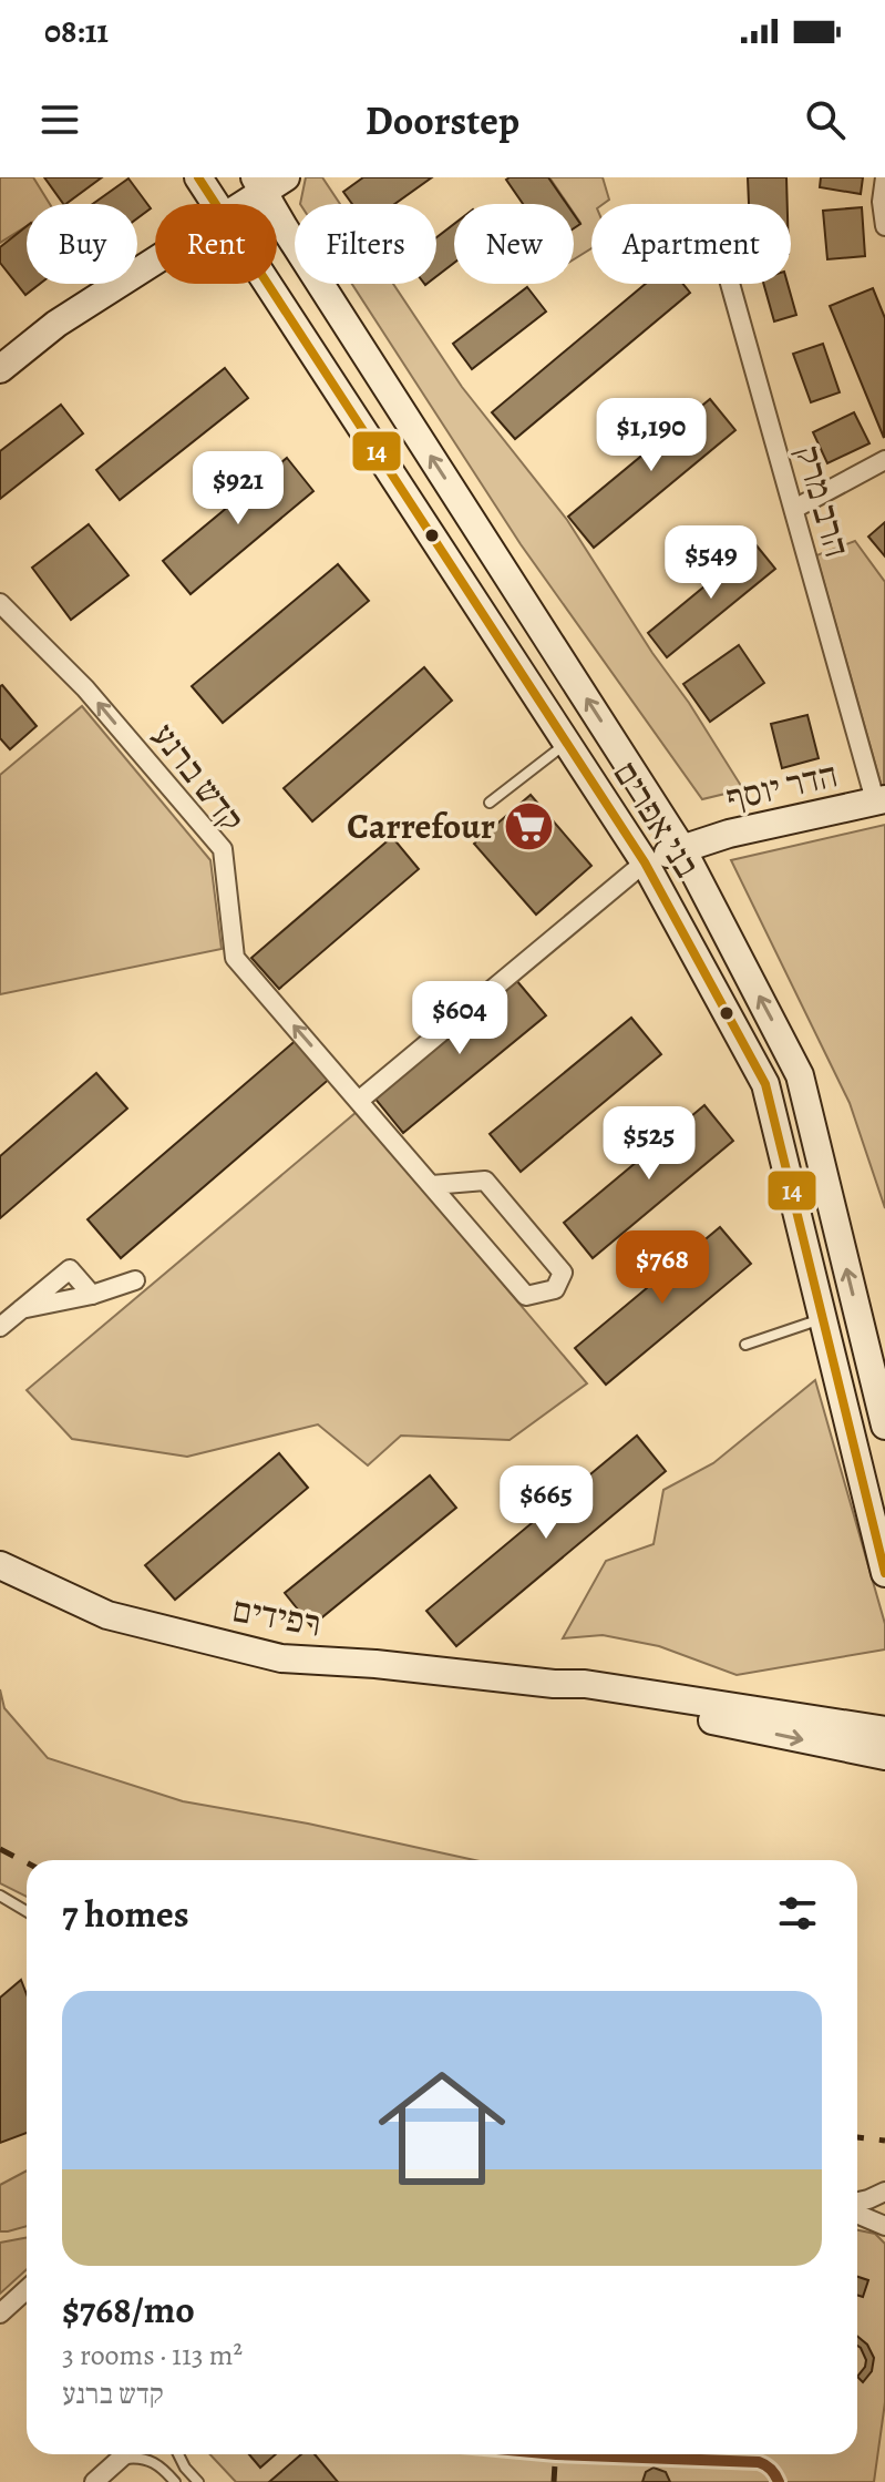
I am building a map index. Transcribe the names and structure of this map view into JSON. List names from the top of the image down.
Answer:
{
  "streets": {
    "main road": ["הדר יוסף", "בני אפרים", "רפידים"],
    "street": ["הרב מרק", "קדש ברנע"]
  },
  "crossings": [
    ["הרב מרק", "הדר יוסף"],
    ["הדר יוסף", "בני אפרים"]
  ],
  "one_way": ["קדש ברנע"],
  "places": {
    "supermarket": ["Carrefour"]
  },
  "lines": ["transit line 14"],
  "page": {
    "status": "08:11",
    "header": "Doorstep",
    "chip": [
      "Buy",
      "Rent",
      "Filters",
      "New",
      "Apartment"
    ],
    "price": [
      "$1,190",
      "$921",
      "$549",
      "$604",
      "$525",
      "$768",
      "$665"
    ],
    "heading": "7 homes",
    "list": [
      {
        "name": "$768/mo",
        "note": "3 rooms · 113 m² · קדש ברנע"
      }
    ]
  }
}
